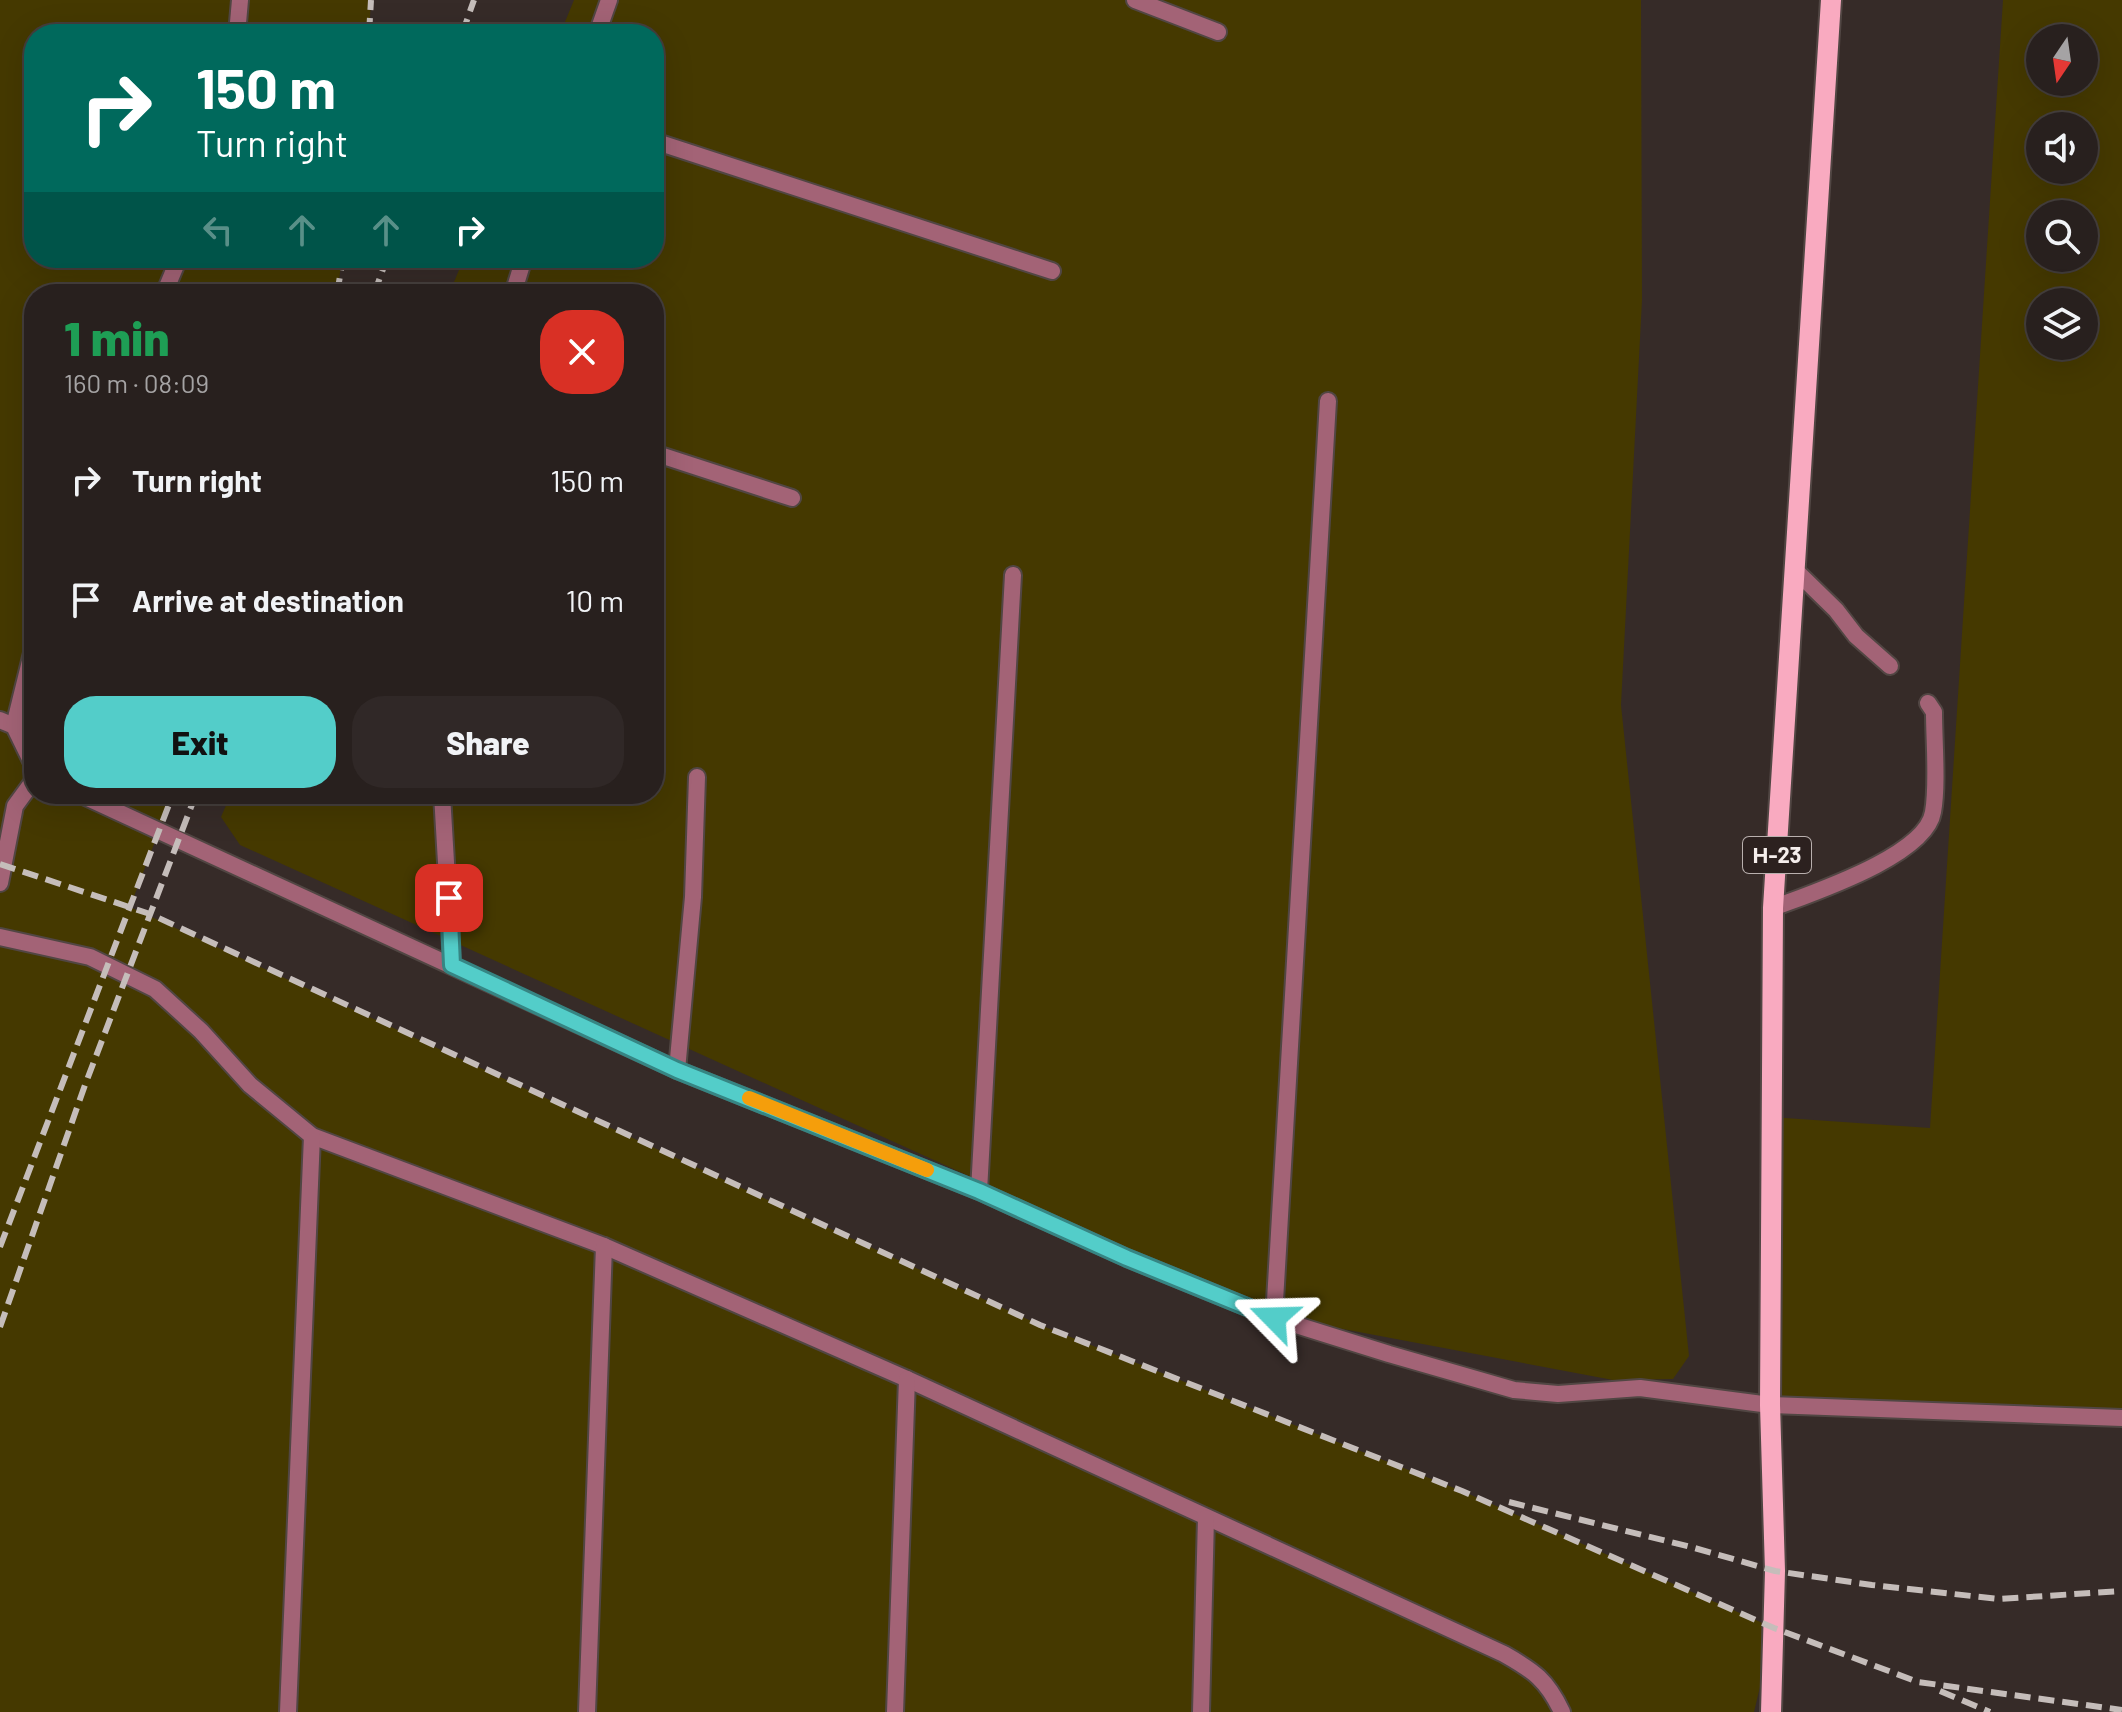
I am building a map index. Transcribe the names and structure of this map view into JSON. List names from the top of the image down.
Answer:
{
  "streets": {
    "main road": ["Н-23"]
  },
  "north": "bottom",
  "page": {
    "turn": ["150 m", "Turn right"],
    "heading": ["1 min", "160 m · 08:09"],
    "list": [
      {
        "name": "Turn right",
        "value": "150 m"
      },
      {
        "name": "Arrive at destination",
        "value": "10 m"
      }
    ],
    "buttons": ["Exit", "Share"]
  }
}
